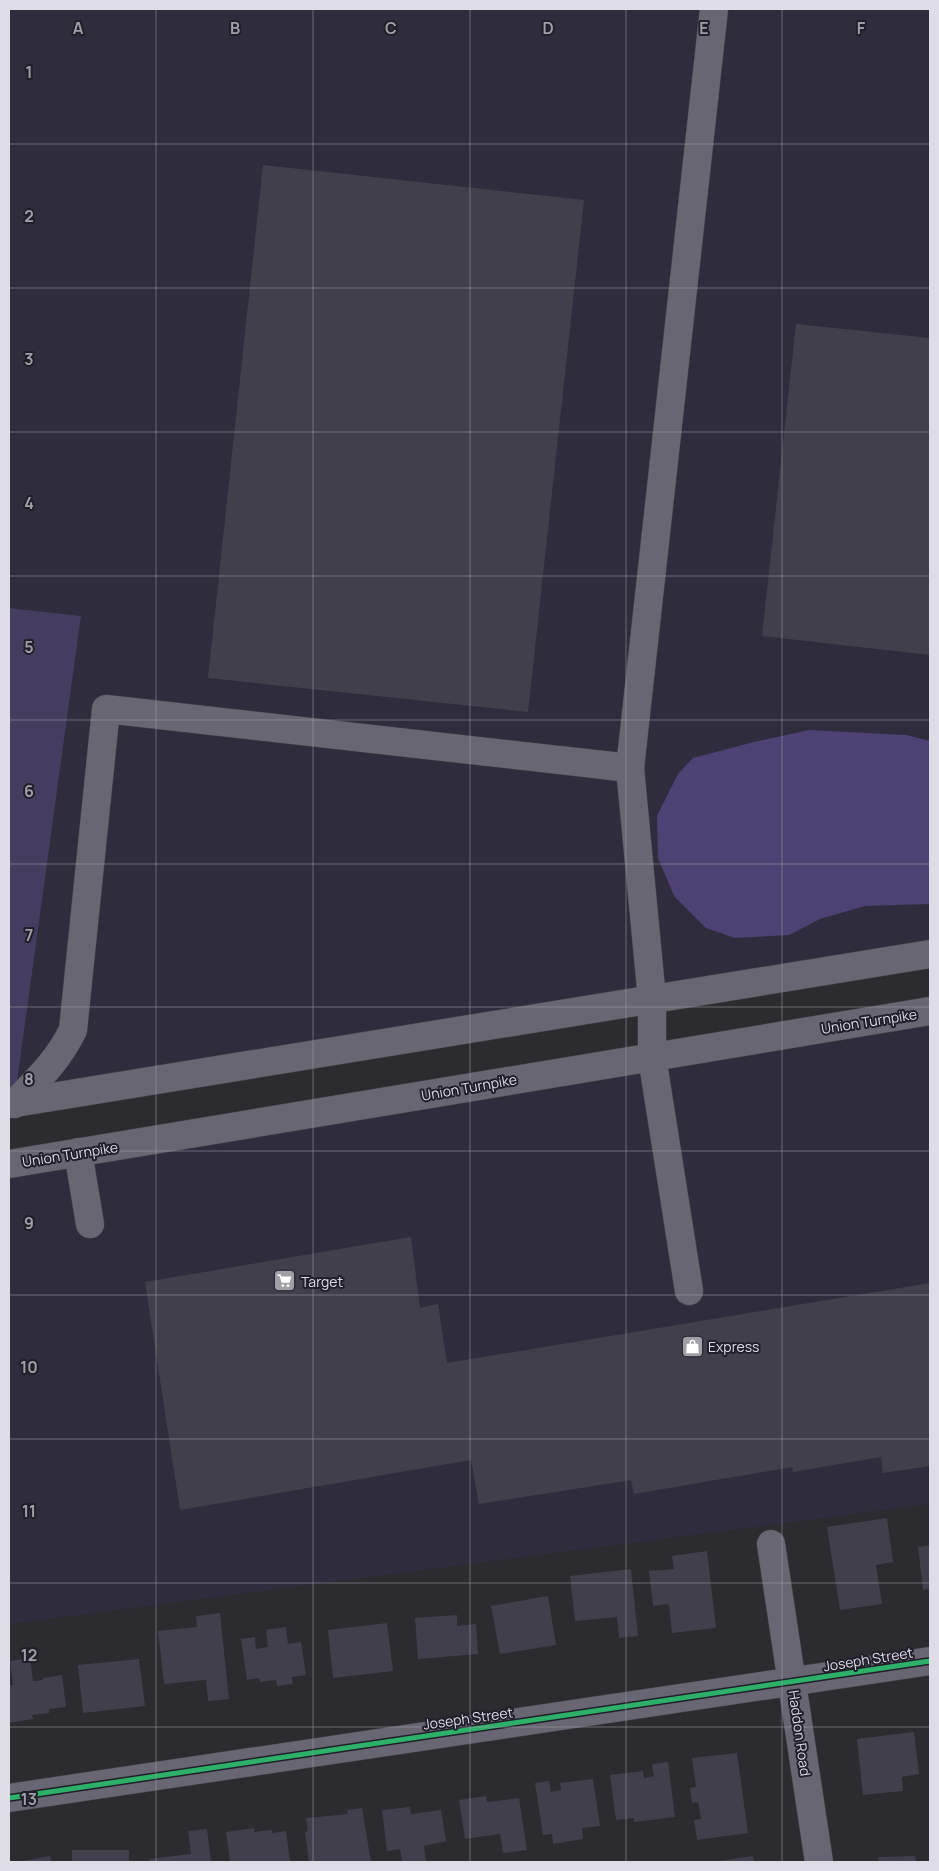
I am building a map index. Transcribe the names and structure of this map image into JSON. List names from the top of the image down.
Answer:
{
  "streets": {
    "main road": ["Union Turnpike"],
    "street": ["Joseph Street", "Haddon Road"]
  },
  "crossings": [
    ["Joseph Street", "Haddon Road"]
  ],
  "places": {
    "supermarket": ["Target"],
    "shop": ["Express"]
  },
  "grid": {
    "columns": [
      "A",
      "B",
      "C",
      "D",
      "E",
      "F"
    ],
    "rows": [
      "1",
      "2",
      "3",
      "4",
      "5",
      "6",
      "7",
      "8",
      "9",
      "10",
      "11",
      "12",
      "13"
    ]
  }
}
